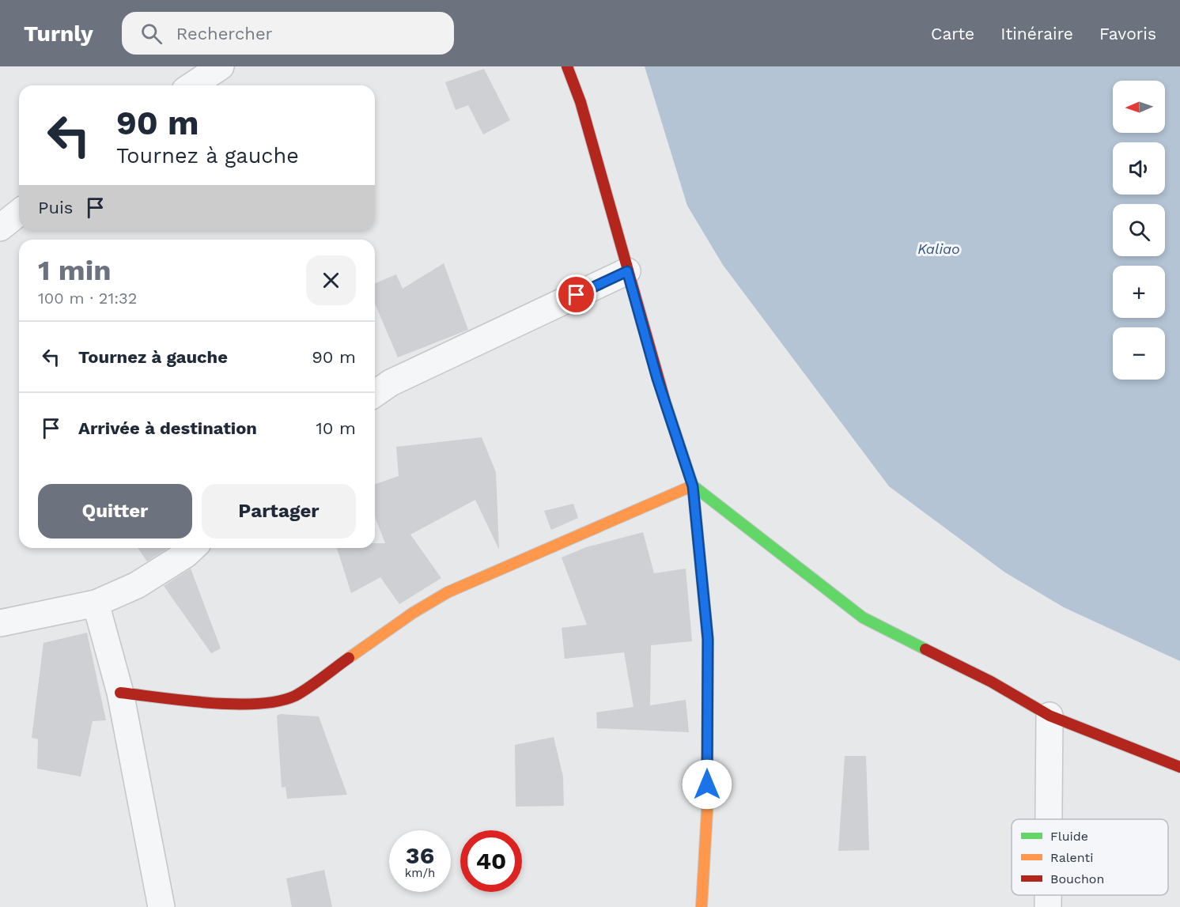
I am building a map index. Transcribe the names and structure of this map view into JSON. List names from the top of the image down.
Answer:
{
  "water": ["Kaliao"],
  "legend": ["Fluide", "Ralenti", "Bouchon"],
  "north": "left",
  "page": {
    "header": "Turnly",
    "search": "Rechercher",
    "nav": ["Carte", "Itinéraire", "Favoris"],
    "map_buttons": ["+", "−"],
    "turn": ["90 m", "Tournez à gauche"],
    "then": "Puis",
    "heading": ["1 min", "100 m · 21:32"],
    "list": [
      {
        "name": "Tournez à gauche",
        "value": "90 m"
      },
      {
        "name": "Arrivée à destination",
        "value": "10 m"
      }
    ],
    "buttons": ["Quitter", "Partager"],
    "speed": "36 km/h",
    "limit": "40"
  }
}
